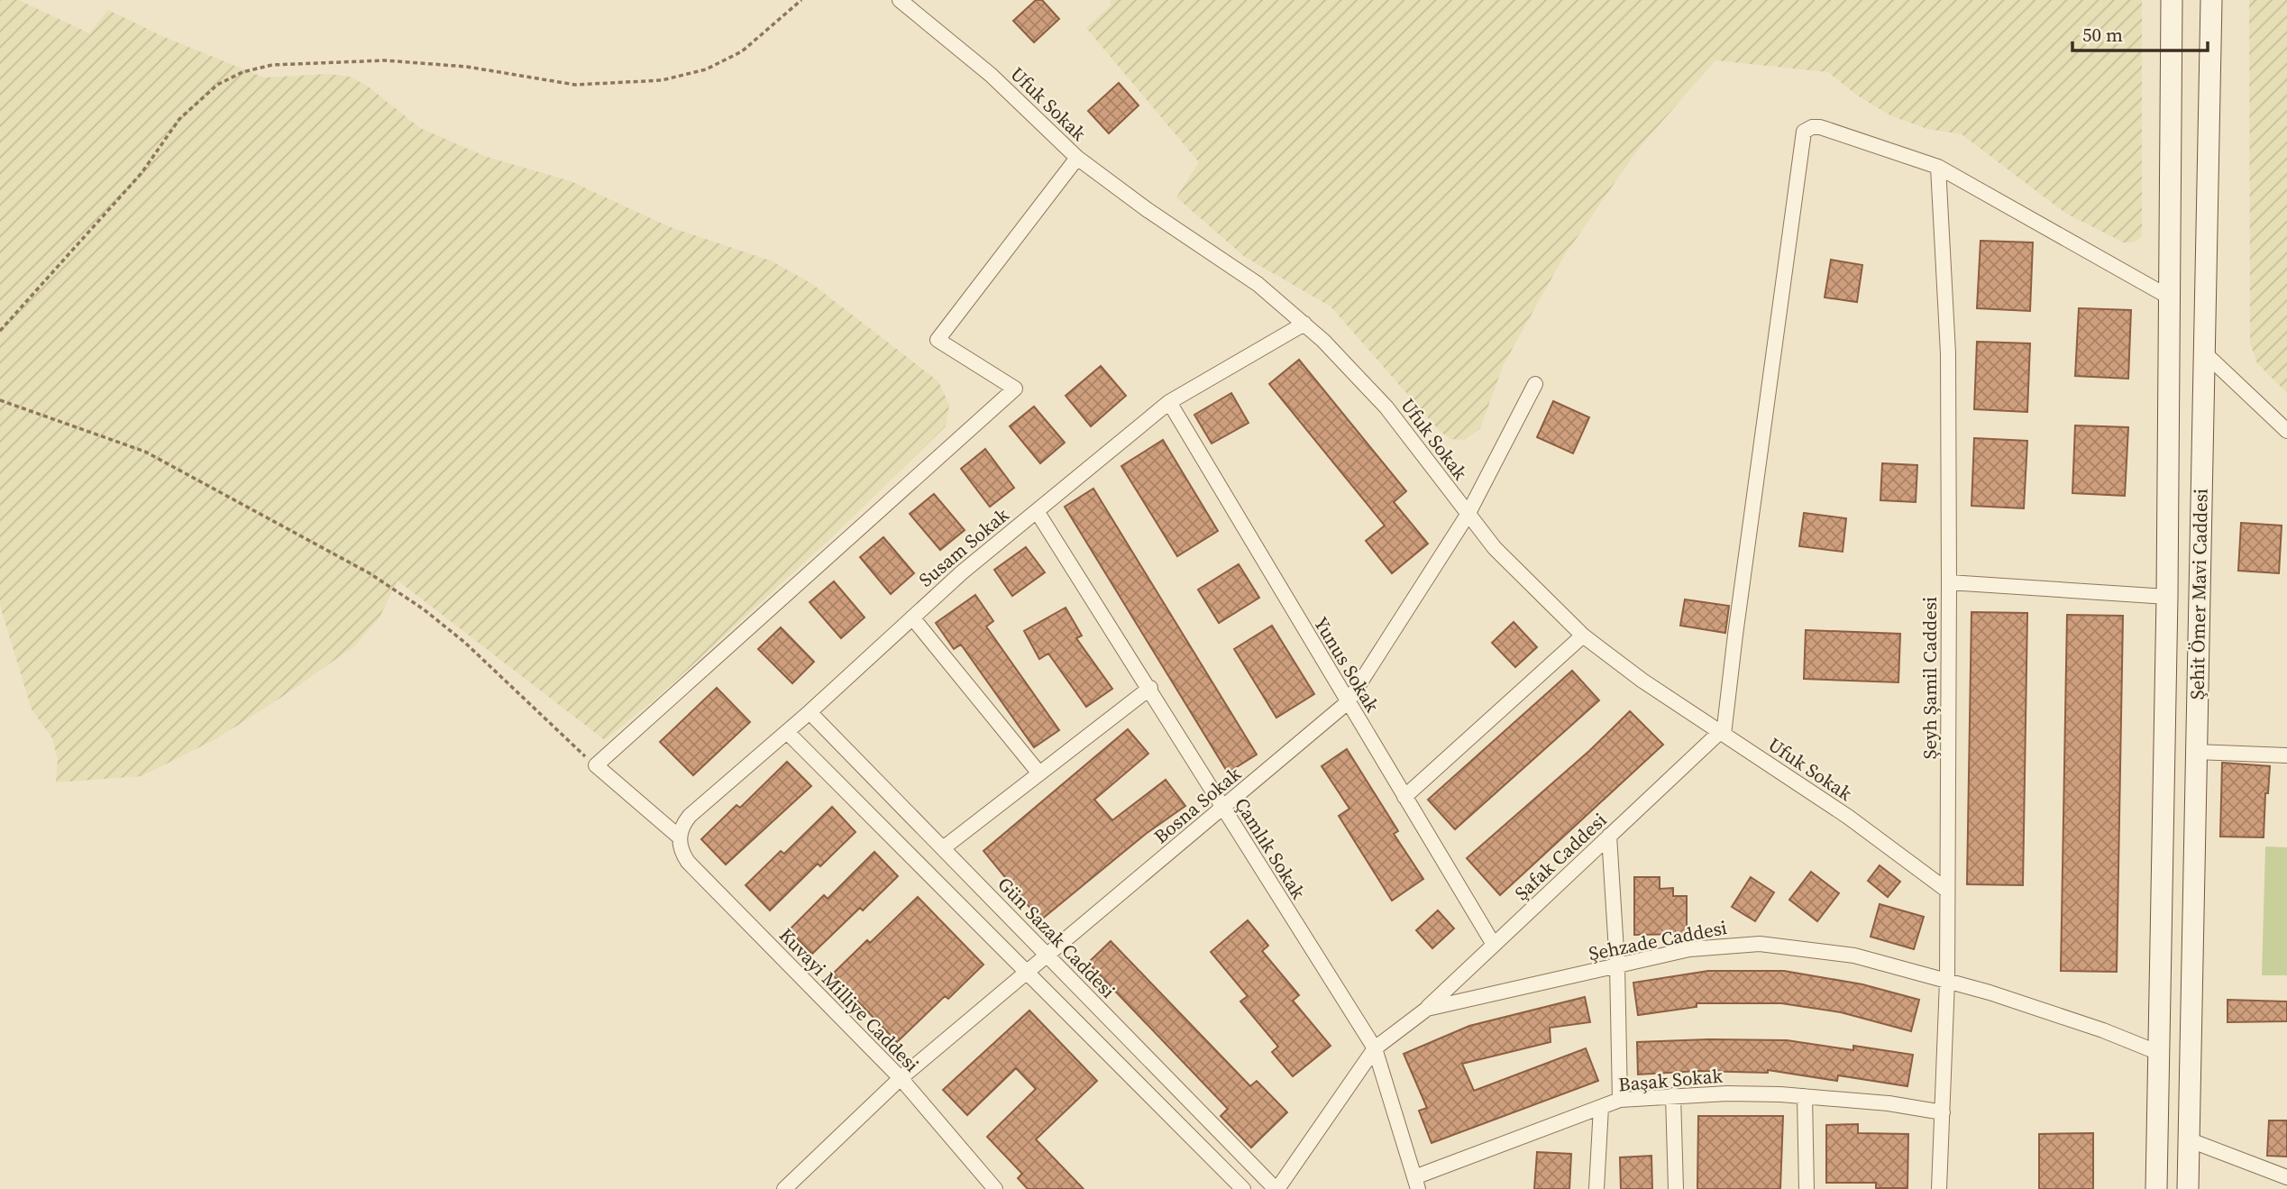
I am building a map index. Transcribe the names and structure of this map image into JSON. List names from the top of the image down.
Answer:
{
  "streets": {
    "main road": ["Şehit Ömer Mavi Caddesi"],
    "street": [
      "Ufuk Sokak",
      "Susam Sokak",
      "Yunus Sokak",
      "Şeyh Şamil Caddesi",
      "Bosna Sokak",
      "Çamlık Sokak",
      "Şafak Caddesi",
      "Gün Sazak Caddesi",
      "Şehzade Caddesi",
      "Kuvayi Milliye Caddesi",
      "Başak Sokak"
    ]
  },
  "crossings": [
    ["Ufuk Sokak", "Susam Sokak"],
    ["Ufuk Sokak", "Şeyh Şamil Caddesi"],
    ["Ufuk Sokak", "Bosna Sokak"],
    ["Ufuk Sokak", "Şafak Caddesi"],
    ["Susam Sokak", "Yunus Sokak"],
    ["Susam Sokak", "Çamlık Sokak"],
    ["Susam Sokak", "Gün Sazak Caddesi"],
    ["Susam Sokak", "Kuvayi Milliye Caddesi"],
    ["Şehit Ömer Mavi Caddesi", "Şehzade Caddesi"],
    ["Yunus Sokak", "Bosna Sokak"],
    ["Yunus Sokak", "Şafak Caddesi"],
    ["Şeyh Şamil Caddesi", "Şehzade Caddesi"],
    ["Şeyh Şamil Caddesi", "Başak Sokak"],
    ["Bosna Sokak", "Çamlık Sokak"],
    ["Bosna Sokak", "Gün Sazak Caddesi"],
    ["Bosna Sokak", "Kuvayi Milliye Caddesi"],
    ["Çamlık Sokak", "Şehzade Caddesi"],
    ["Çamlık Sokak", "Başak Sokak"],
    ["Şafak Caddesi", "Şehzade Caddesi"],
    ["Gün Sazak Caddesi", "Şehzade Caddesi"]
  ],
  "scale_bar": "50 m"
}
